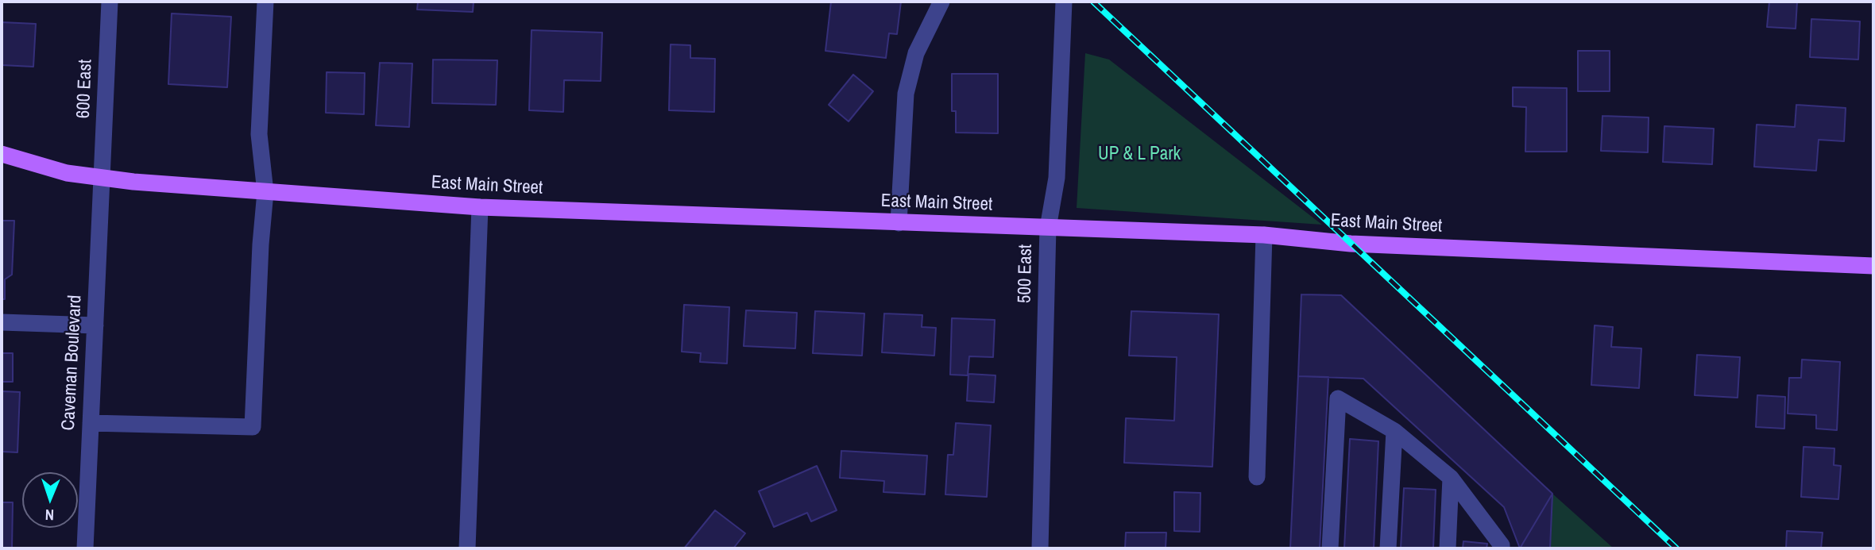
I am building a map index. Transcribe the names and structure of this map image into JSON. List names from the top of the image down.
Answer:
{
  "streets": {
    "main road": ["East Main Street"],
    "street": ["600 East", "500 East", "Caveman Boulevard"]
  },
  "crossings": [
    ["600 East", "East Main Street"],
    ["600 East", "Caveman Boulevard"],
    ["East Main Street", "500 East"],
    ["East Main Street", "Caveman Boulevard"]
  ],
  "parks": ["UP & L Park"],
  "north": "bottom"
}
